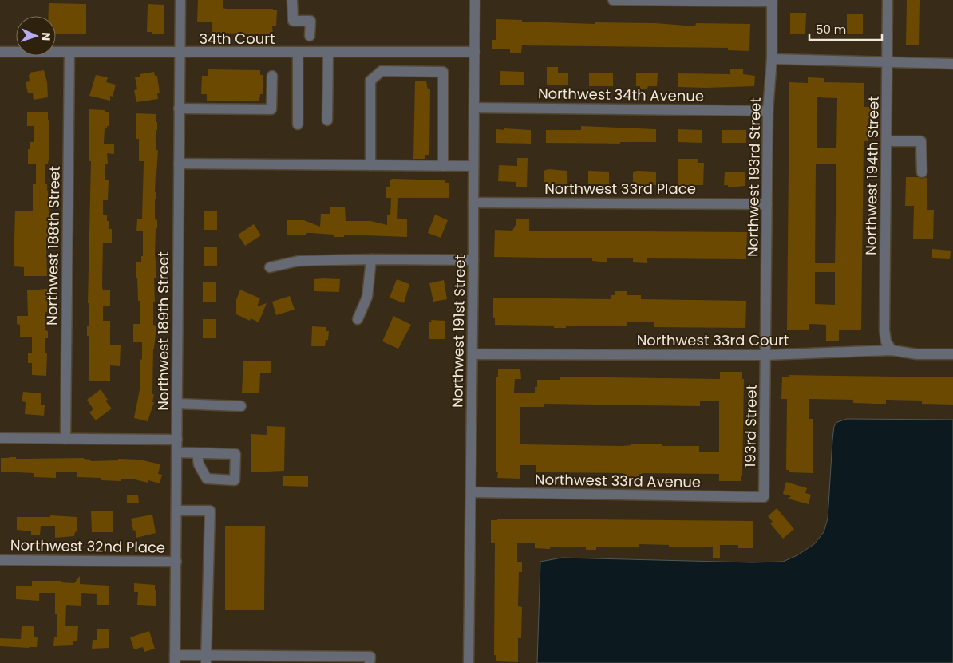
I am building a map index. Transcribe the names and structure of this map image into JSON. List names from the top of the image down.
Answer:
{
  "streets": {
    "street": [
      "34th Court",
      "Northwest 34th Avenue",
      "Northwest 194th Street",
      "Northwest 193rd Street",
      "Northwest 33rd Place",
      "Northwest 188th Street",
      "Northwest 189th Street",
      "Northwest 191st Street",
      "Northwest 33rd Court",
      "193rd Street",
      "Northwest 33rd Avenue",
      "Northwest 32nd Place"
    ]
  },
  "crossings": [
    ["34th Court", "Northwest 188th Street"],
    ["34th Court", "Northwest 189th Street"],
    ["34th Court", "Northwest 191st Street"],
    ["Northwest 34th Avenue", "Northwest 193rd Street"],
    ["Northwest 34th Avenue", "Northwest 191st Street"],
    ["Northwest 194th Street", "Northwest 33rd Court"],
    ["Northwest 193rd Street", "Northwest 33rd Place"],
    ["Northwest 193rd Street", "Northwest 33rd Court"],
    ["Northwest 193rd Street", "193rd Street"],
    ["Northwest 33rd Place", "Northwest 191st Street"],
    ["Northwest 189th Street", "Northwest 32nd Place"],
    ["Northwest 191st Street", "Northwest 33rd Court"],
    ["Northwest 191st Street", "Northwest 33rd Avenue"],
    ["Northwest 33rd Court", "193rd Street"],
    ["193rd Street", "Northwest 33rd Avenue"]
  ],
  "scale_bar": "50 m",
  "north": "right"
}
